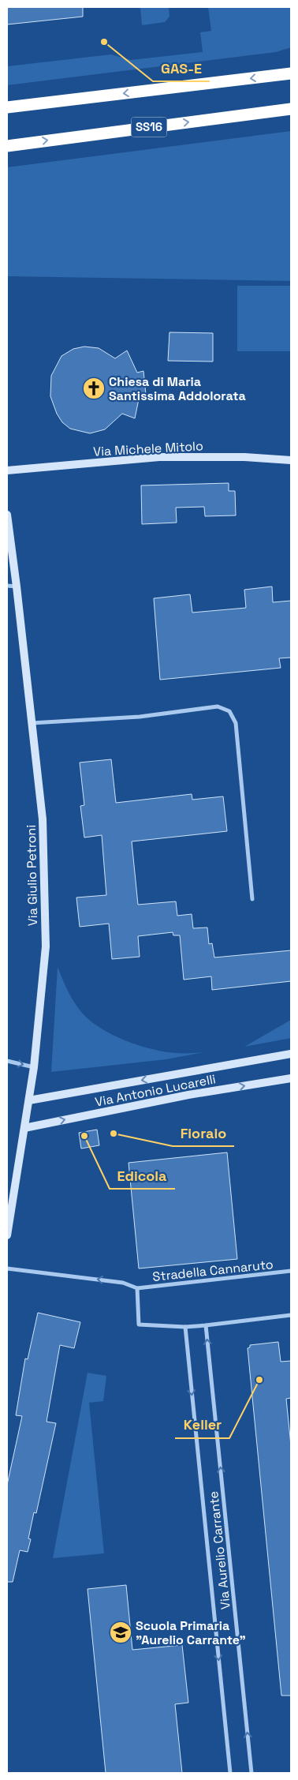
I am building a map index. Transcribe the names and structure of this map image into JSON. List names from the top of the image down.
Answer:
{
  "streets": {
    "highway": ["SS16"],
    "street": [
      "Via Michele Mitolo",
      "Via Giulio Petroni",
      "Via Antonio Lucarelli",
      "Stradella Cannaruto",
      "Via Aurelio Carrante"
    ]
  },
  "crossings": [
    ["Via Giulio Petroni", "Via Antonio Lucarelli"],
    ["Stradella Cannaruto", "Via Aurelio Carrante"]
  ],
  "places": {
    "other": [
      "GAS-E",
      "Fioraio",
      "Edicola",
      "Keller"
    ],
    "church": ["Chiesa di Maria Santissima Addolorata"],
    "school or university": ["Scuola Primaria \"Aurelio Carrante\""]
  }
}
